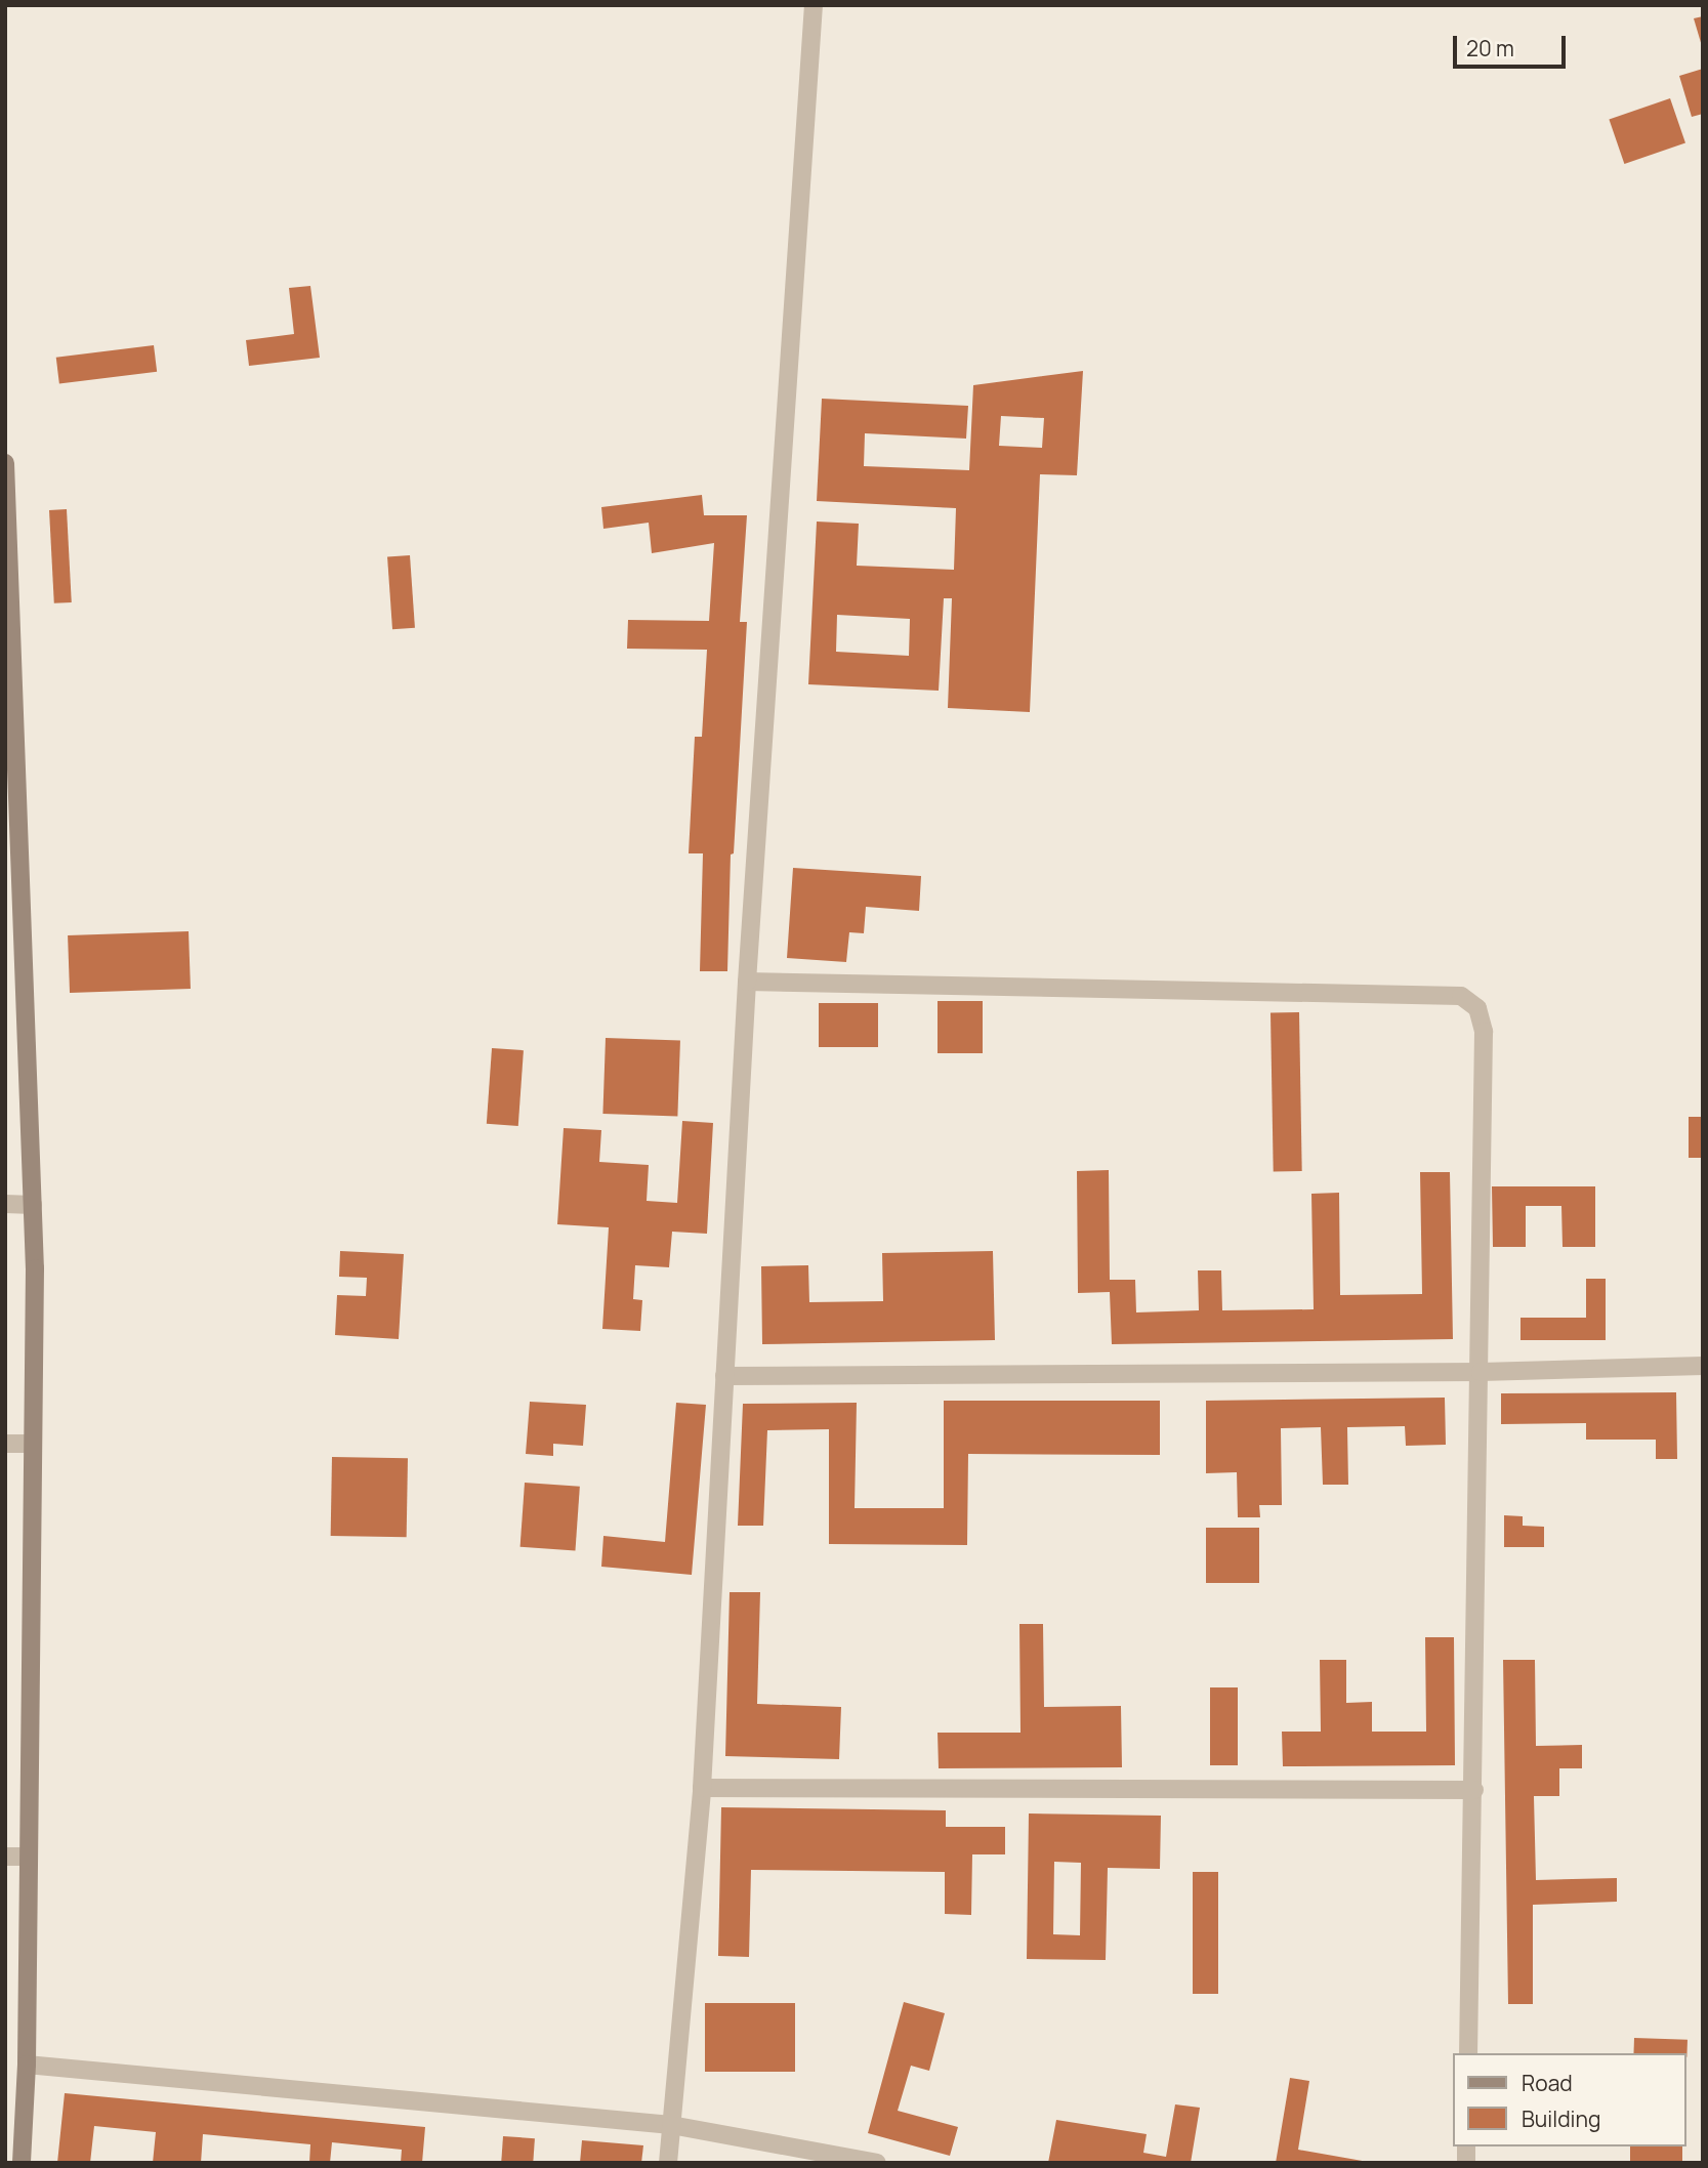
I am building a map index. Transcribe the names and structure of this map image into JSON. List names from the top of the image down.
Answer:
{
  "legend": ["Road", "Building"],
  "scale_bar": "20 m"
}
